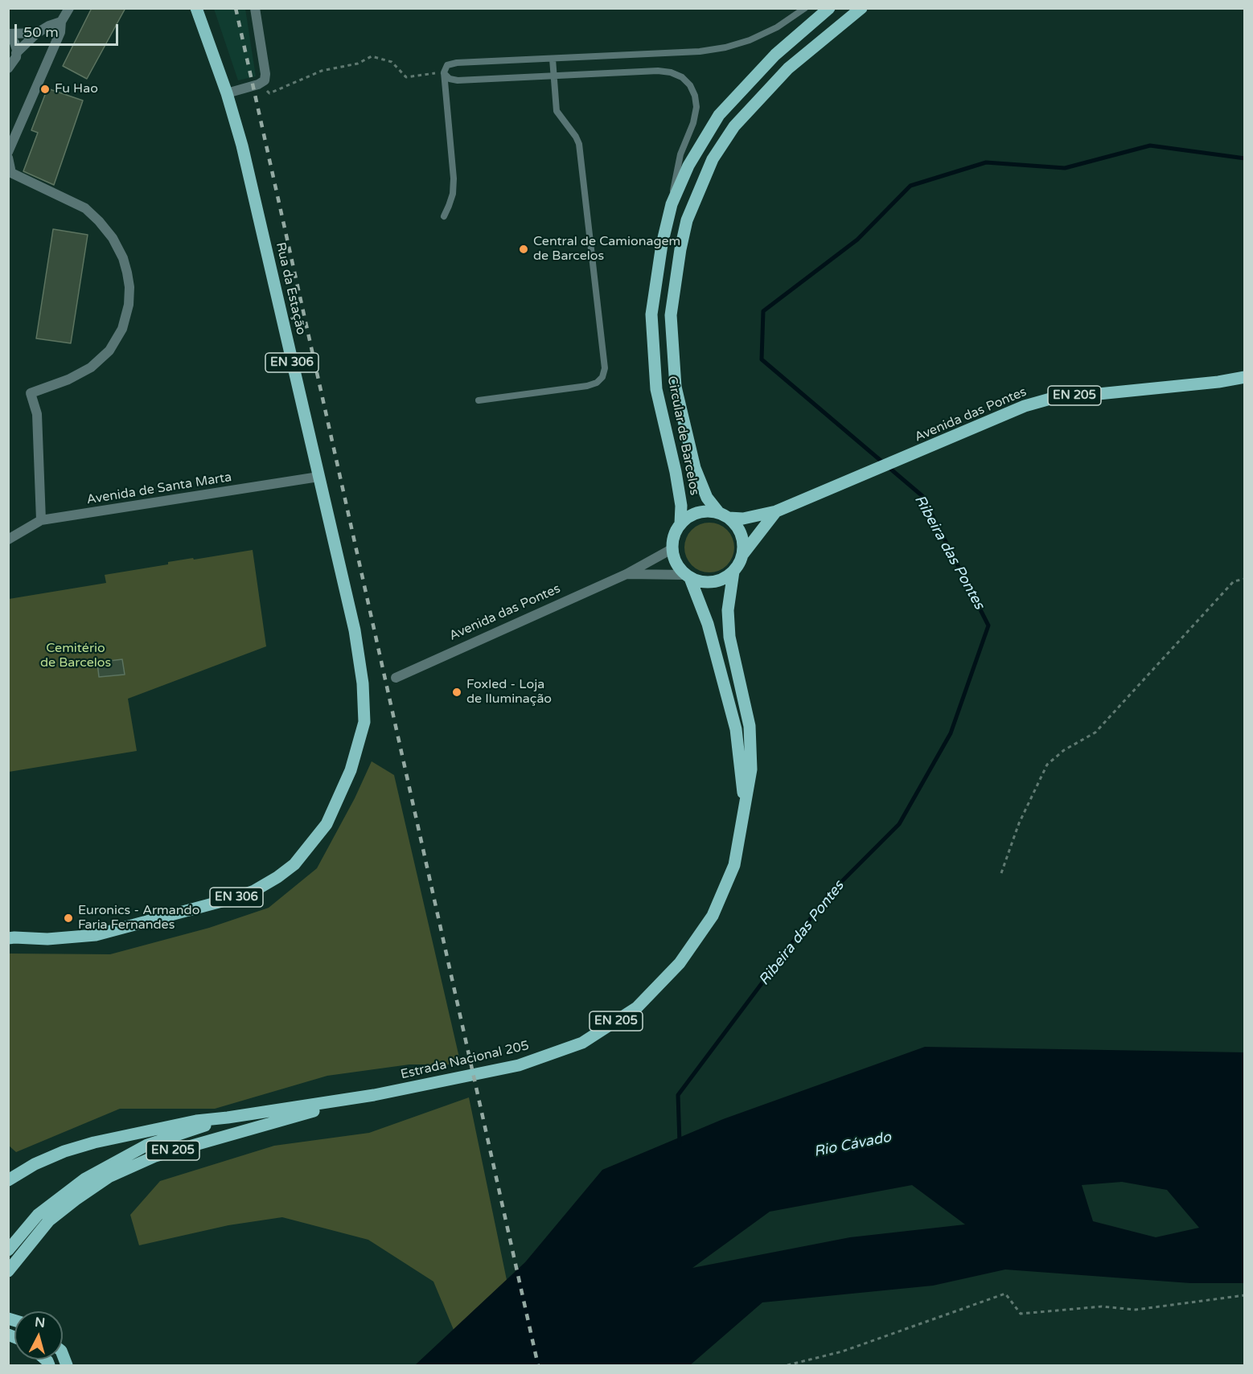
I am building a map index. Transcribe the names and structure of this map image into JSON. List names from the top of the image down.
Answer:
{
  "streets": {
    "main road": [
      "Rua da Estação",
      "EN 306",
      "EN 205",
      "Avenida das Pontes",
      "Circular de Barcelos",
      "Estrada Nacional 205"
    ],
    "street": ["Avenida de Santa Marta"]
  },
  "crossings": [
    ["Rua da Estação", "Avenida de Santa Marta"],
    ["EN 205", "Avenida das Pontes"],
    ["EN 205", "Circular de Barcelos"],
    ["EN 205", "Estrada Nacional 205"],
    ["Avenida das Pontes", "Circular de Barcelos"],
    ["Avenida das Pontes", "Estrada Nacional 205"],
    ["Circular de Barcelos", "Estrada Nacional 205"]
  ],
  "water": ["Ribeira das Pontes", "Rio Cávado"],
  "parks": ["Cemitério de Barcelos"],
  "places": [
    "Fu Hao",
    "Central de Camionagem de Barcelos",
    "Foxled - Loja de Iluminação",
    "Euronics - Armando Faria Fernandes"
  ],
  "scale_bar": "50 m",
  "north": "top"
}
